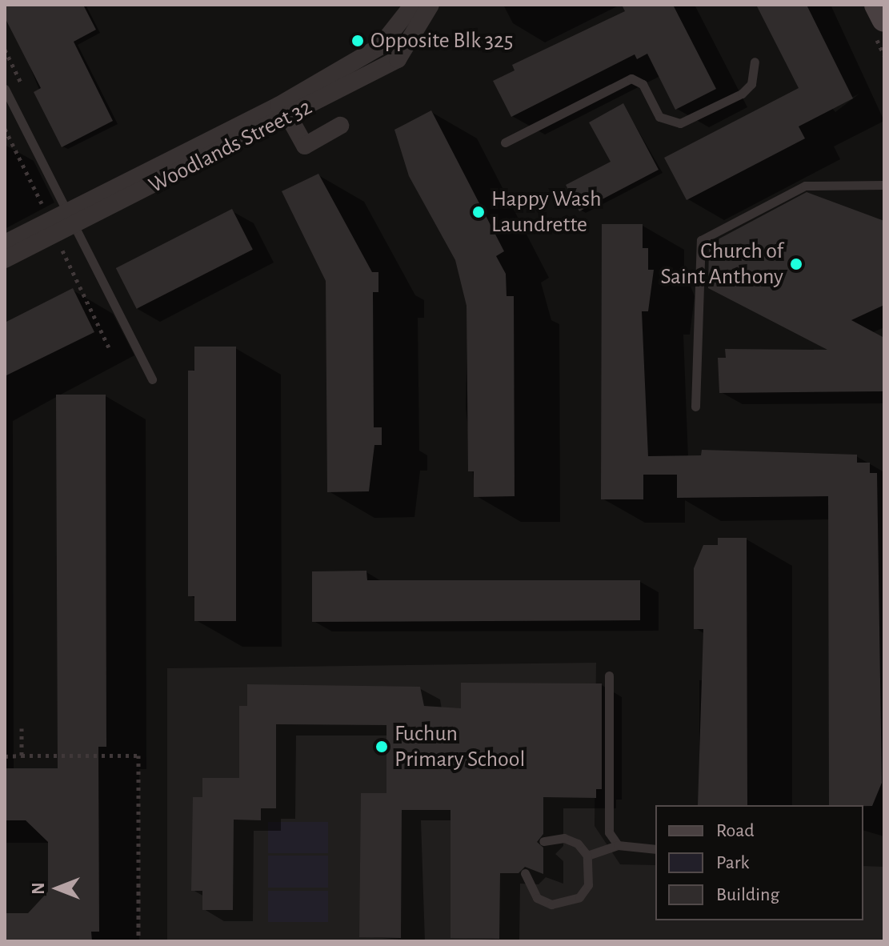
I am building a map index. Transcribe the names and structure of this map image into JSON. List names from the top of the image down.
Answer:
{
  "streets": {
    "street": ["Woodlands Street 32"]
  },
  "places": [
    "Opposite Blk 325",
    "Happy Wash Laundrette",
    "Church of Saint Anthony",
    "Fuchun Primary School"
  ],
  "legend": ["Road", "Park", "Building"],
  "north": "left"
}
